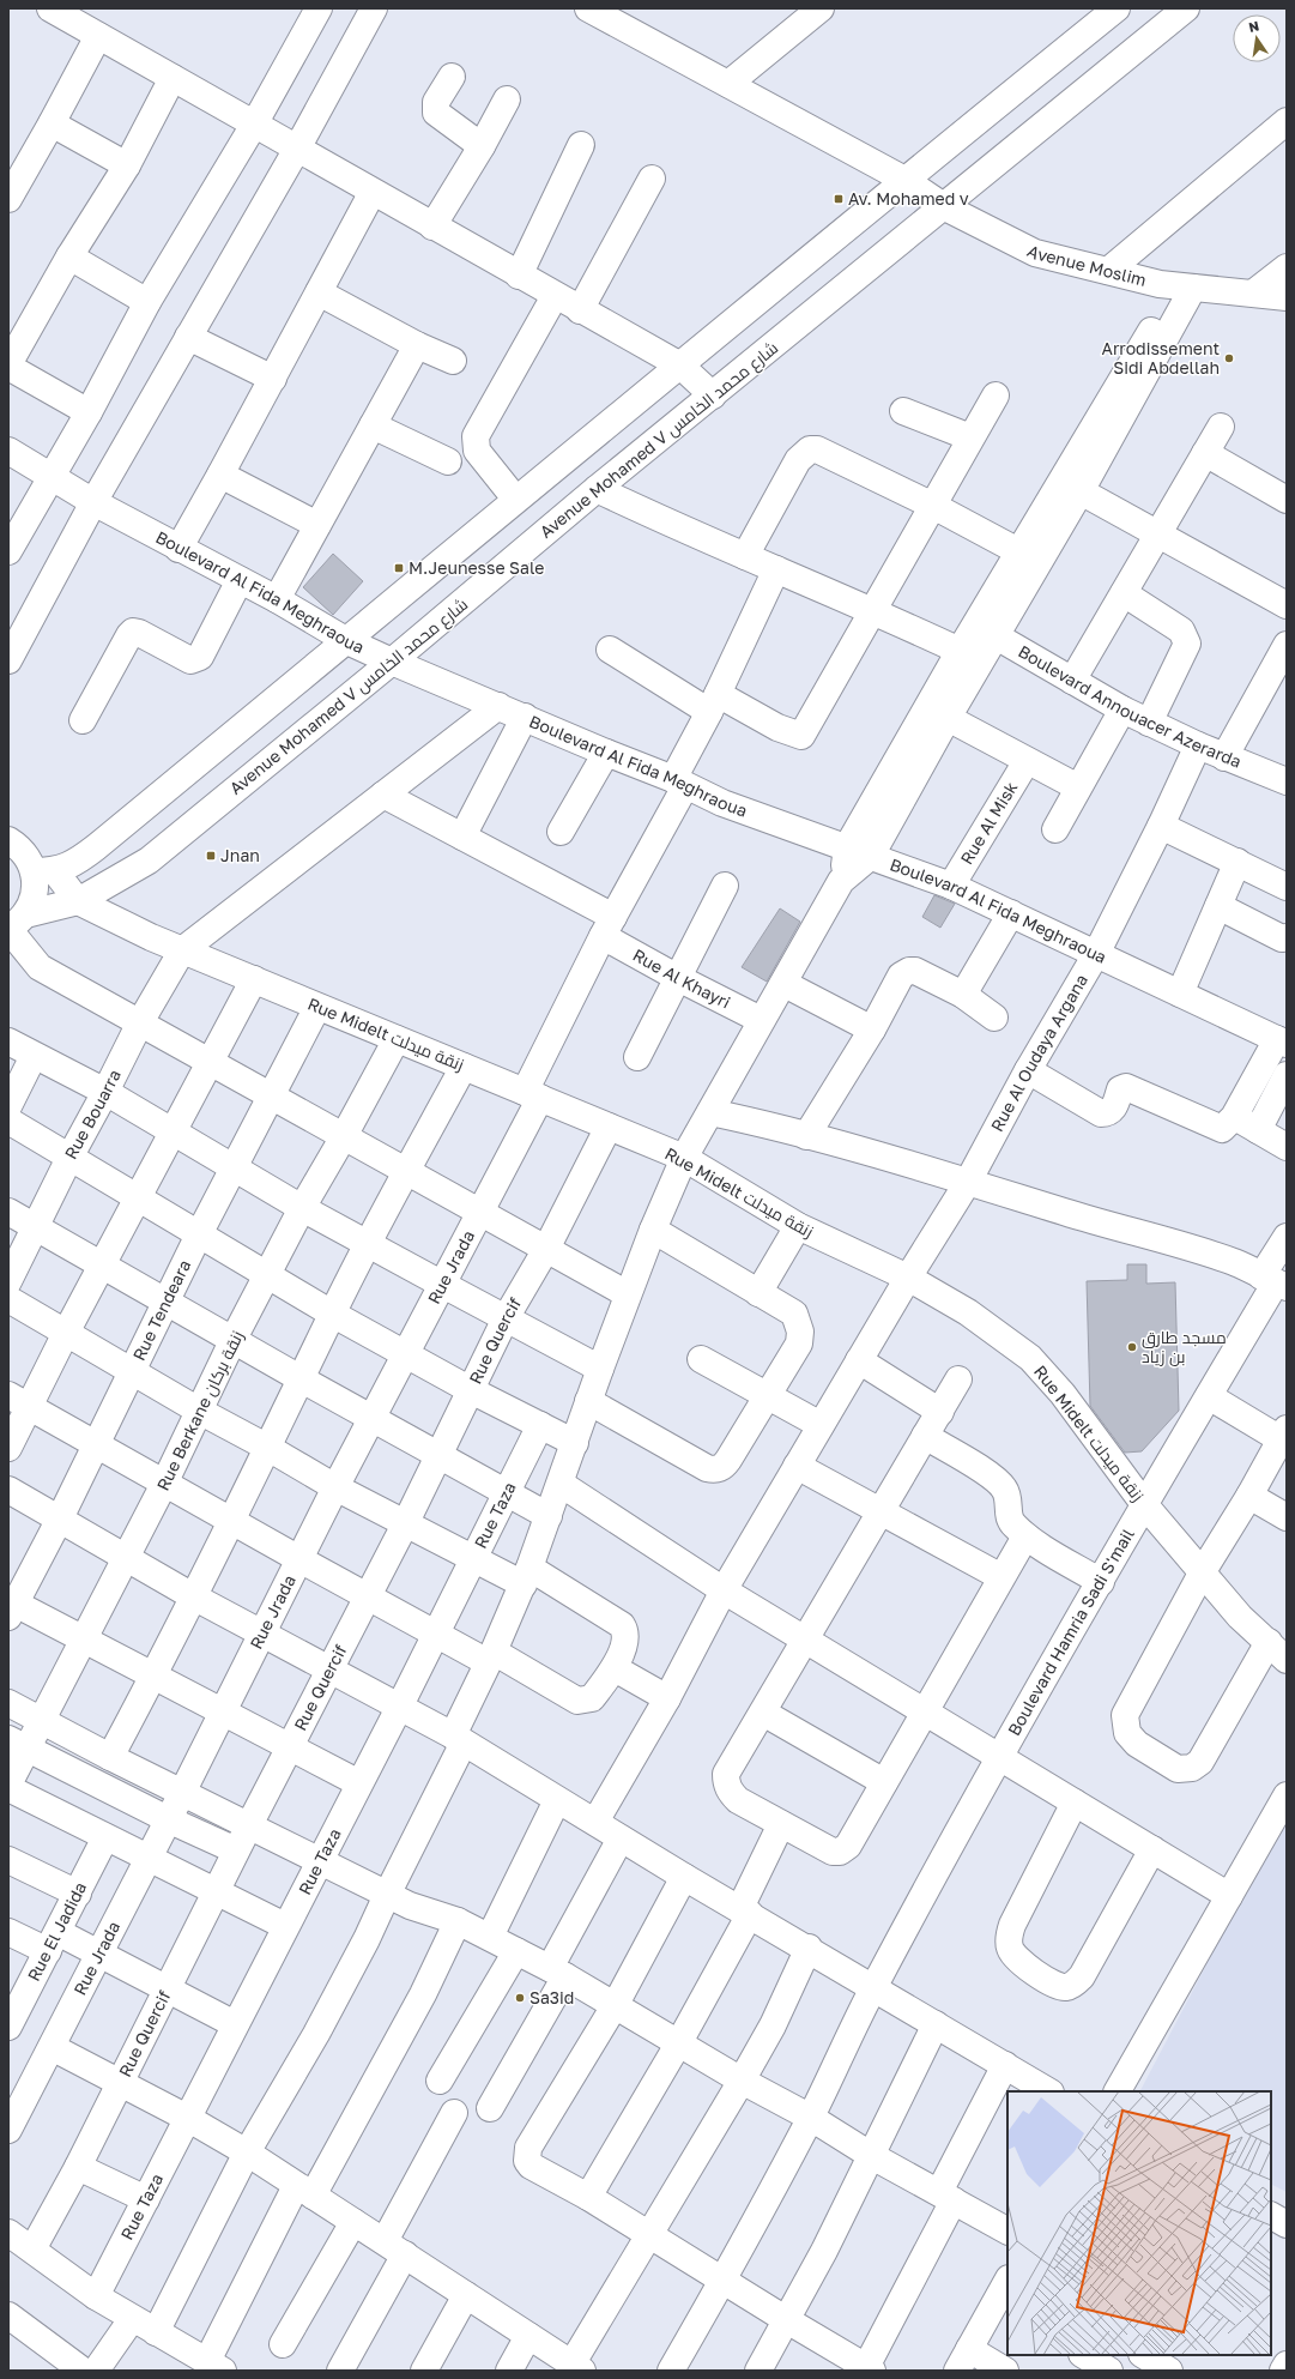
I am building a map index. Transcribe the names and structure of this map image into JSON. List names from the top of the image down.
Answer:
{
  "streets": {
    "street": [
      "Avenue Moslim",
      "Avenue Mohamed V شارع محمد الخامس",
      "Boulevard Al Fida Meghraoua",
      "Boulevard Annouacer Azerarda",
      "Rue Al Misk",
      "Rue Al Khayri",
      "Rue Midelt زنقة ميدلت",
      "Rue Al Oudaya Argana",
      "Rue Bouarra",
      "Rue Jrada",
      "Rue Tendeara",
      "Rue Quercif",
      "Rue Berkane زنقة بركان",
      "Rue Taza",
      "Boulevard Hamria Sadi S'mail",
      "Rue El Jadida"
    ]
  },
  "crossings": [
    ["Avenue Moslim", "Avenue Mohamed V شارع محمد الخامس"],
    ["Avenue Mohamed V شارع محمد الخامس", "Boulevard Al Fida Meghraoua"],
    ["Avenue Mohamed V شارع محمد الخامس", "Rue Midelt زنقة ميدلت"],
    ["Boulevard Al Fida Meghraoua", "Rue Al Misk"],
    ["Boulevard Al Fida Meghraoua", "Rue Al Oudaya Argana"],
    ["Boulevard Al Fida Meghraoua", "Rue Jrada"],
    ["Boulevard Annouacer Azerarda", "Rue Al Oudaya Argana"],
    ["Rue Al Khayri", "Rue Jrada"],
    ["Rue Midelt زنقة ميدلت", "Rue Al Oudaya Argana"],
    ["Rue Midelt زنقة ميدلت", "Rue Bouarra"],
    ["Rue Midelt زنقة ميدلت", "Rue Jrada"],
    ["Rue Midelt زنقة ميدلت", "Rue Tendeara"],
    ["Rue Midelt زنقة ميدلت", "Rue Quercif"],
    ["Rue Midelt زنقة ميدلت", "Rue Berkane زنقة بركان"],
    ["Rue Midelt زنقة ميدلت", "Boulevard Hamria Sadi S'mail"]
  ],
  "places": {
    "transit": ["Av. Mohamed v", "M.Jeunesse Sale", "Jnan"],
    "other": ["Arrodissement Sidi Abdellah", "مسجد طارق بن زياد", "Sa3id"]
  },
  "north": "top"
}
